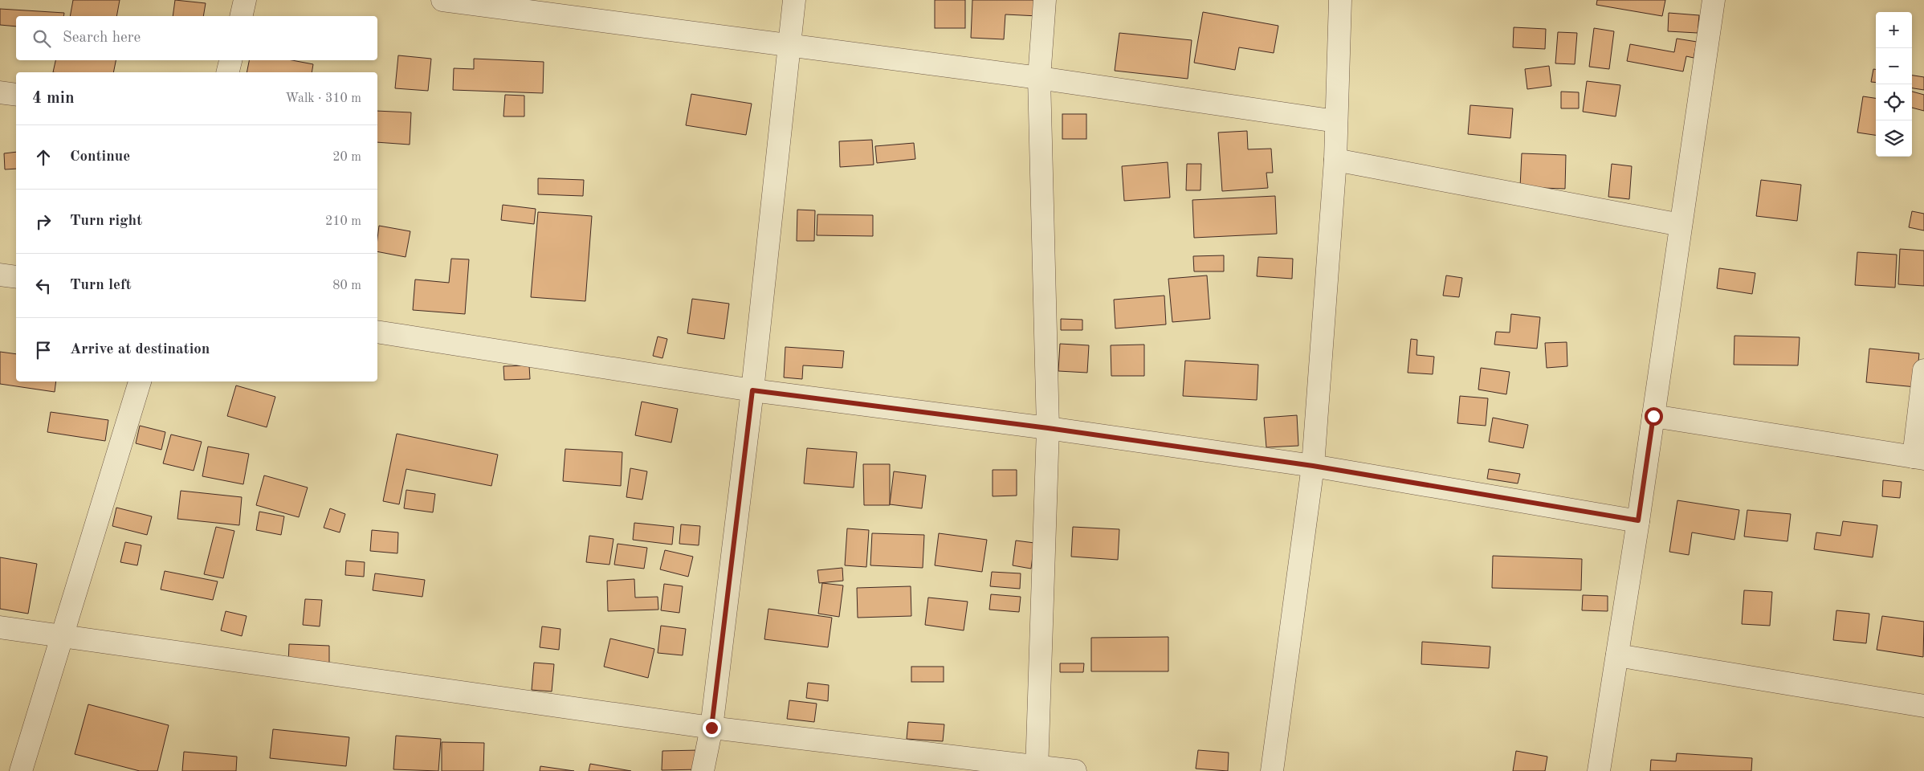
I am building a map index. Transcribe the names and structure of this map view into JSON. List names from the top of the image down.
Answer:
{
  "page": {
    "map_buttons": ["+", "−"],
    "search": "Search here",
    "heading": ["4 min", "Walk · 310 m"],
    "list": [
      ["Continue", "20 m"],
      ["Turn right", "210 m"],
      ["Turn left", "80 m"],
      "Arrive at destination"
    ]
  }
}
